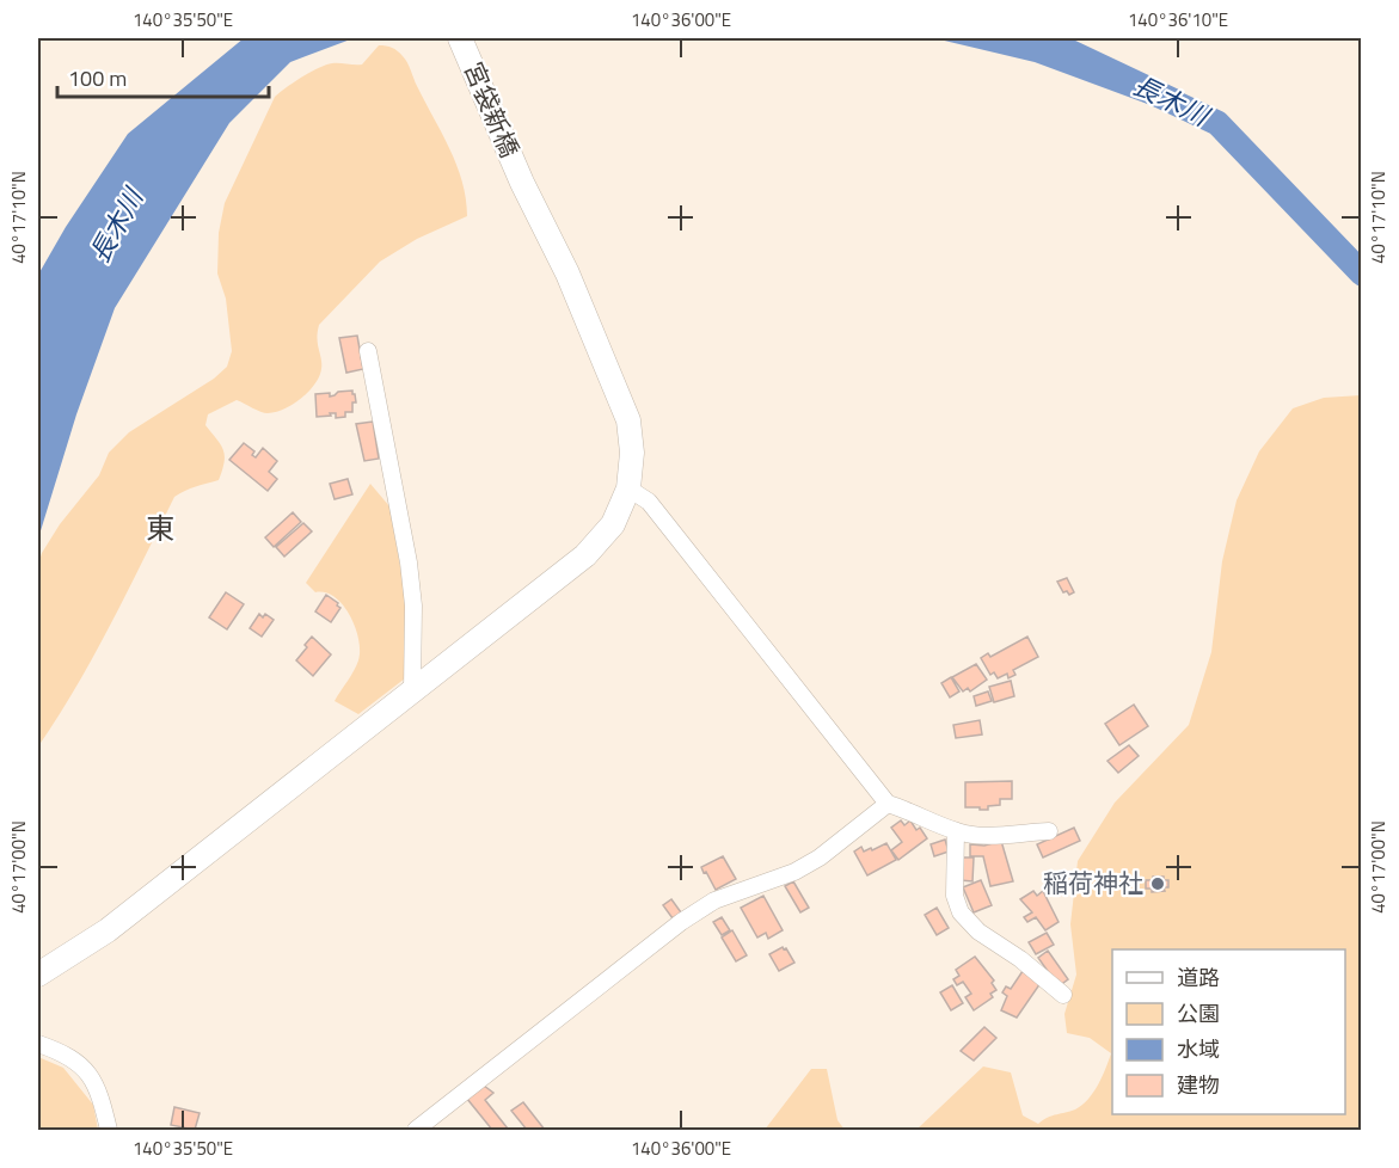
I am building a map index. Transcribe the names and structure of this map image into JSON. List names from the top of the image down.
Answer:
{
  "streets": {
    "street": ["宮袋新橋"]
  },
  "districts": ["東"],
  "water": ["長木川"],
  "places": ["稲荷神社"],
  "legend": [
    "道路",
    "公園",
    "水域",
    "建物"
  ],
  "scale_bar": "100 m",
  "coordinates": [
    "140°35'50\"E",
    "140°36'00\"E",
    "140°36'10\"E",
    "40°17'10\"N",
    "40°17'00\"N"
  ]
}
